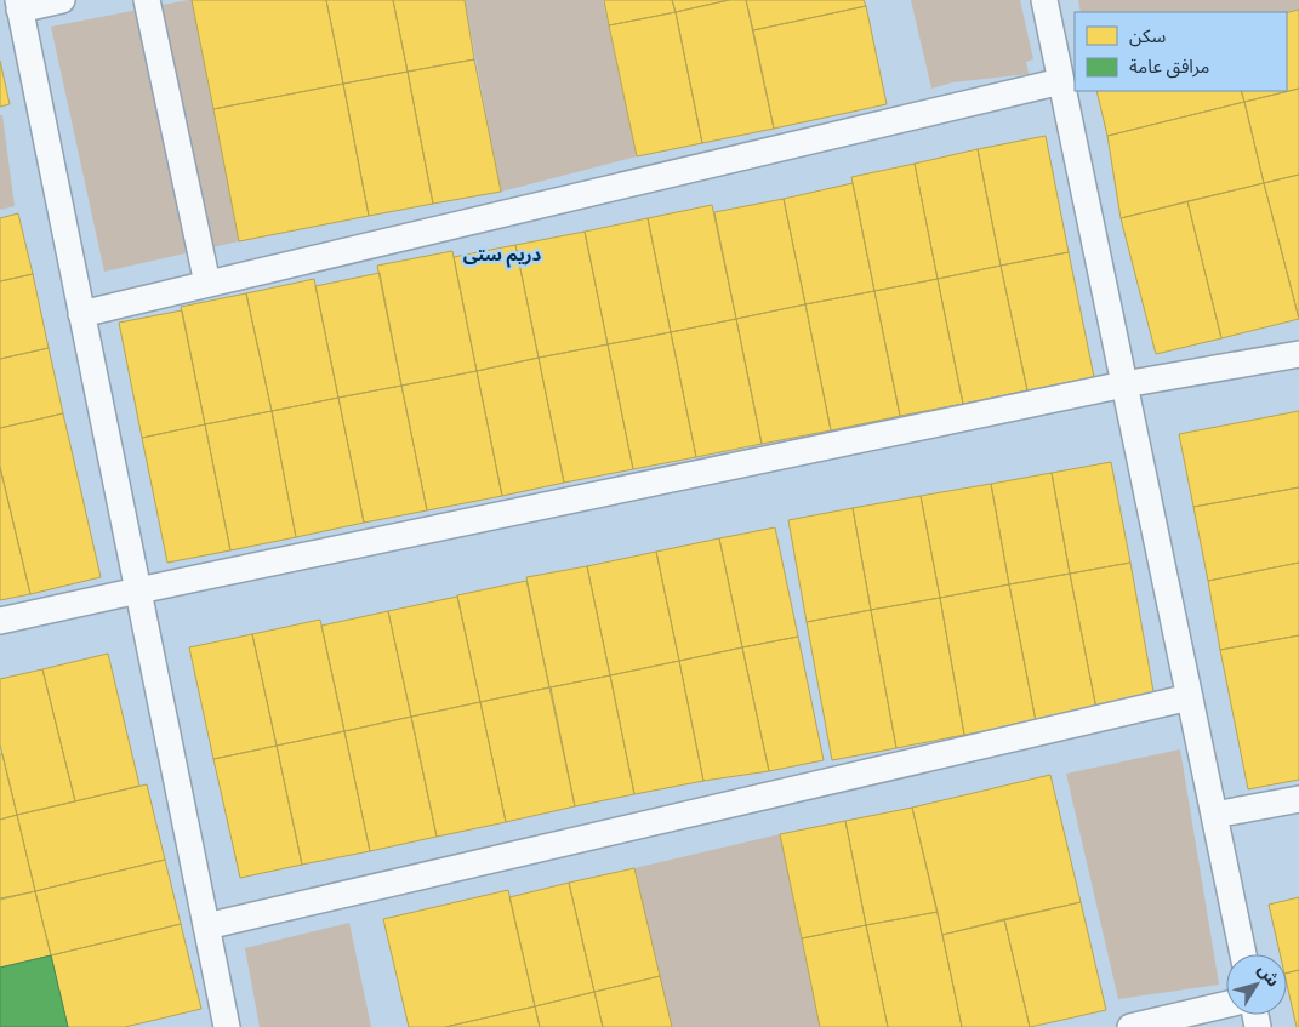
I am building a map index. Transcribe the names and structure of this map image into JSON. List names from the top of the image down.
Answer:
{
  "districts": ["دریم ستی"],
  "legend": ["سكن", "مرافق عامة"],
  "north": "top right"
}
